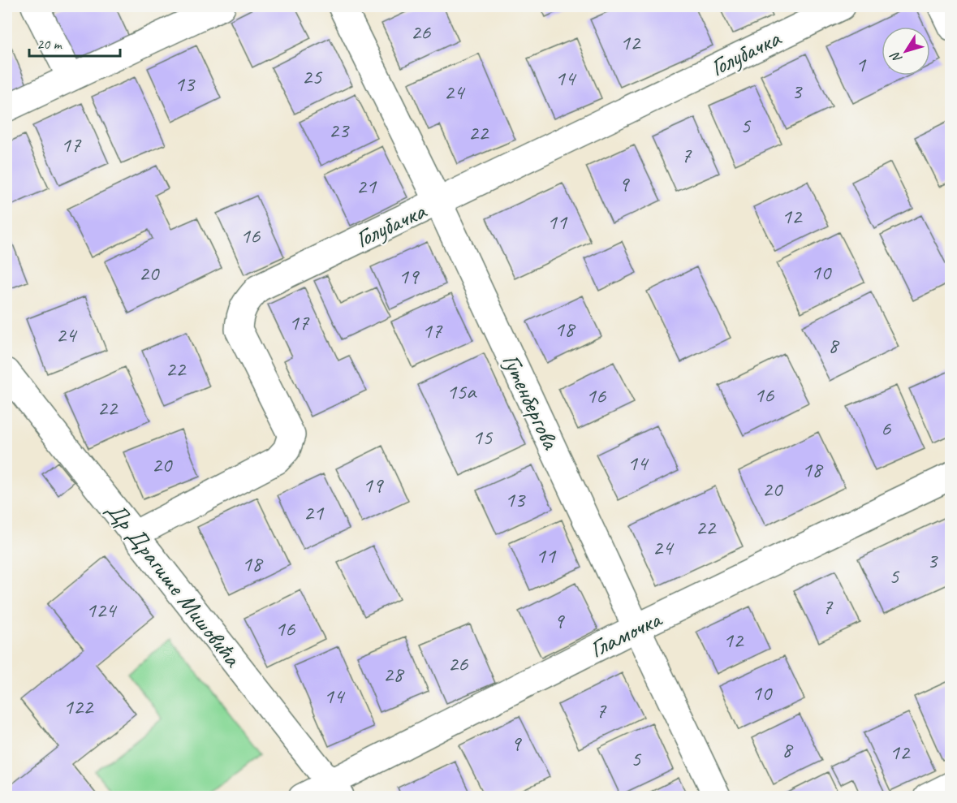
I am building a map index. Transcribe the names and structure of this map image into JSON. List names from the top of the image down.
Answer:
{
  "streets": {
    "street": [
      "Голубачка",
      "Гутенбергова",
      "Др Драгише Мишовића",
      "Гламочка"
    ]
  },
  "crossings": [
    ["Голубачка", "Гутенбергова"],
    ["Голубачка", "Др Драгише Мишовића"],
    ["Гутенбергова", "Гламочка"],
    ["Др Драгише Мишовића", "Гламочка"]
  ],
  "house_numbers": [
    "26",
    "12",
    "1",
    "25",
    "14",
    "13",
    "3",
    "24",
    "5",
    "23",
    "22",
    "17",
    "7",
    "9",
    "21",
    "12",
    "11",
    "16",
    "10",
    "20",
    "19",
    "17",
    "18",
    "17",
    "24",
    "8",
    "22",
    "15a",
    "16",
    "16",
    "22",
    "6",
    "15",
    "14",
    "20",
    "18",
    "19",
    "20",
    "13",
    "21",
    "22",
    "24",
    "11",
    "3",
    "18",
    "5",
    "7",
    "124",
    "9",
    "16",
    "12",
    "26",
    "28",
    "10",
    "14",
    "122",
    "7",
    "9",
    "8",
    "12",
    "5"
  ],
  "scale_bar": "20 m",
  "north": "bottom left"
}
